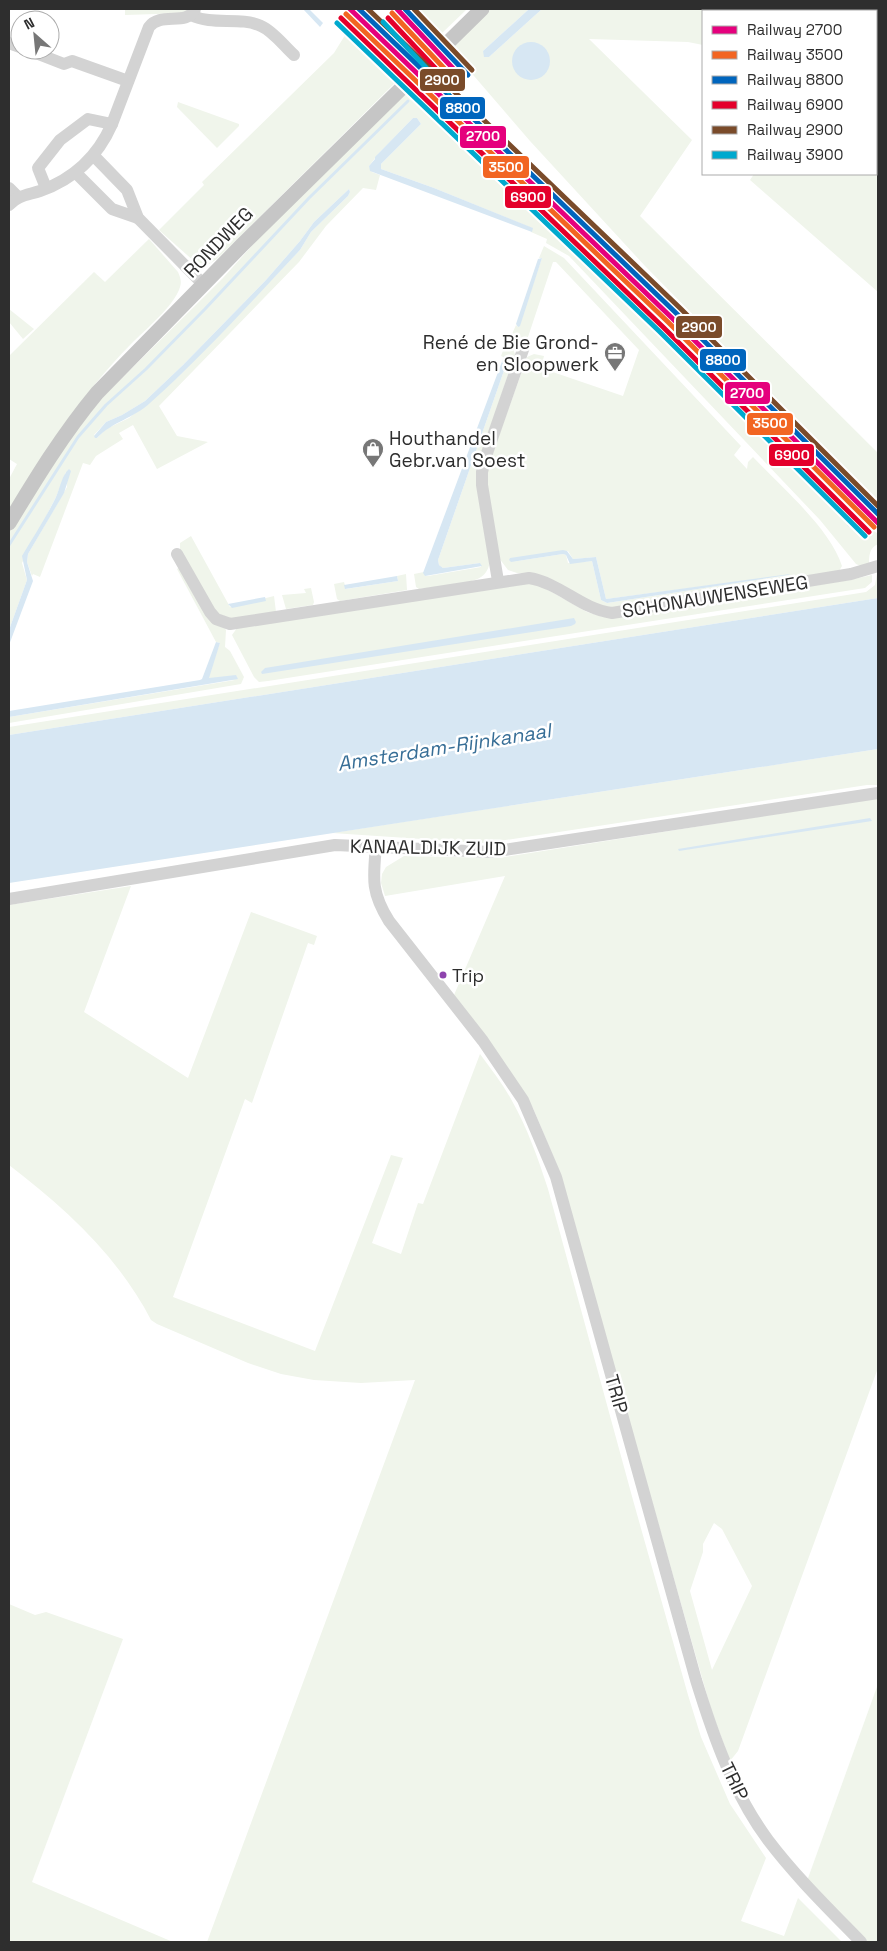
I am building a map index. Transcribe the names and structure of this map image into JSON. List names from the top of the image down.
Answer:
{
  "streets": {
    "main road": ["RONDWEG"],
    "street": ["SCHONAUWENSEWEG", "KANAALDIJK ZUID", "TRIP"]
  },
  "crossings": [
    ["KANAALDIJK ZUID", "TRIP"]
  ],
  "water": ["Amsterdam-Rijnkanaal"],
  "places": {
    "office": ["René de Bie Grond- en Sloopwerk"],
    "shop": ["Houthandel Gebr.van Soest"],
    "other": ["Trip"]
  },
  "lines": [
    "rail line 2700",
    "rail line 8800",
    "rail line 2900",
    "rail line 3500",
    "rail line 6900",
    "rail line 3900"
  ],
  "legend": [
    "Railway 2700",
    "Railway 3500",
    "Railway 8800",
    "Railway 6900",
    "Railway 2900",
    "Railway 3900"
  ],
  "north": "top left"
}
